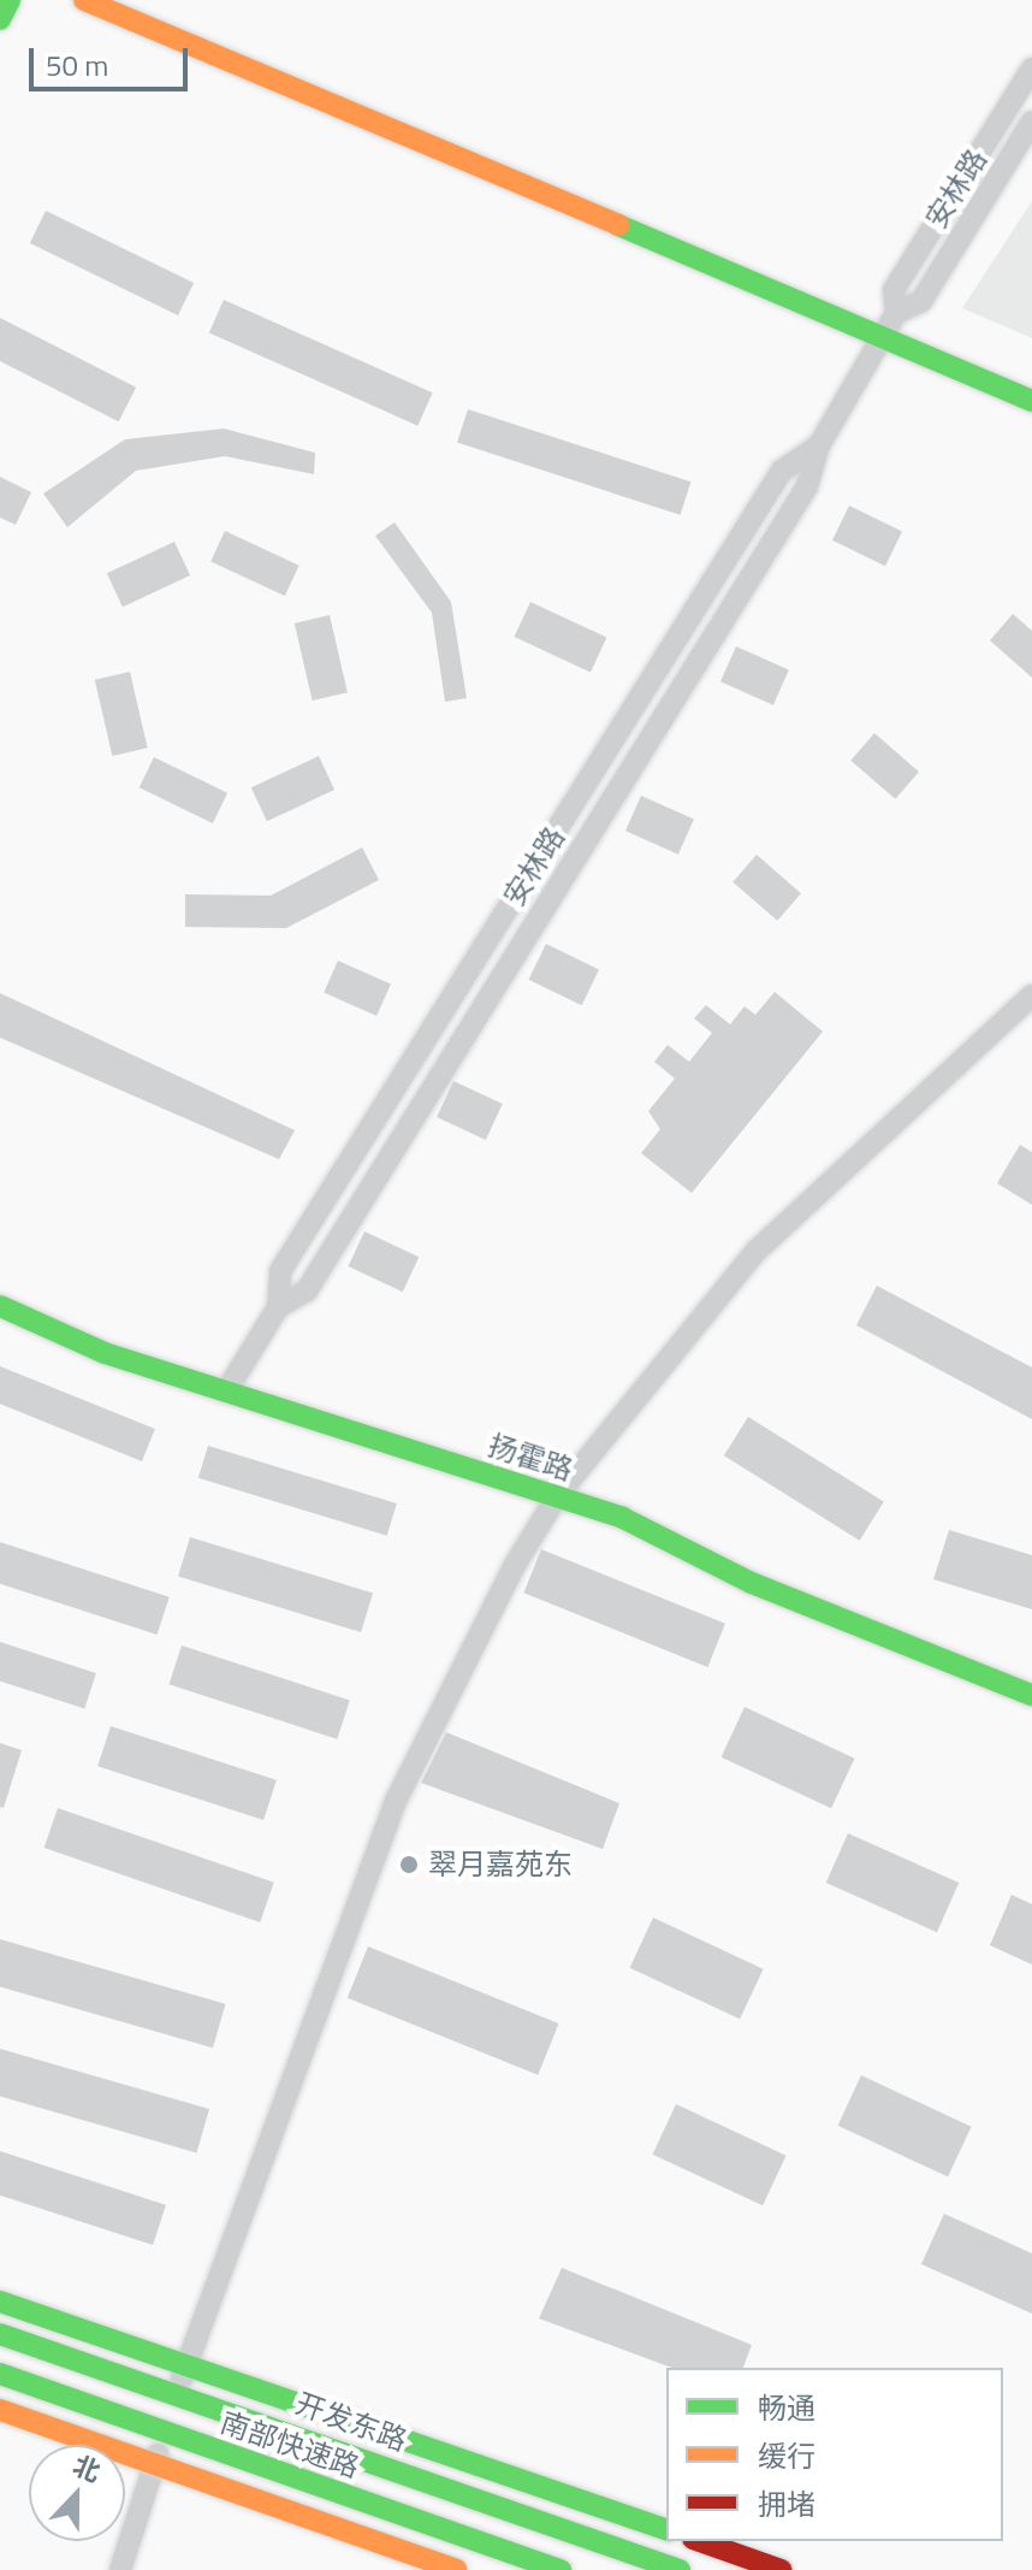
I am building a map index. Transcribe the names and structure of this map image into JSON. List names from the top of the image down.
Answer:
{
  "streets": {
    "main road": ["扬霍路", "开发东路", "南部快速路"],
    "street": ["安林路"]
  },
  "crossings": [
    ["安林路", "扬霍路"]
  ],
  "places": ["翠月嘉苑东"],
  "legend": ["畅通", "缓行", "拥堵"],
  "scale_bar": "50 m",
  "north": "top"
}
